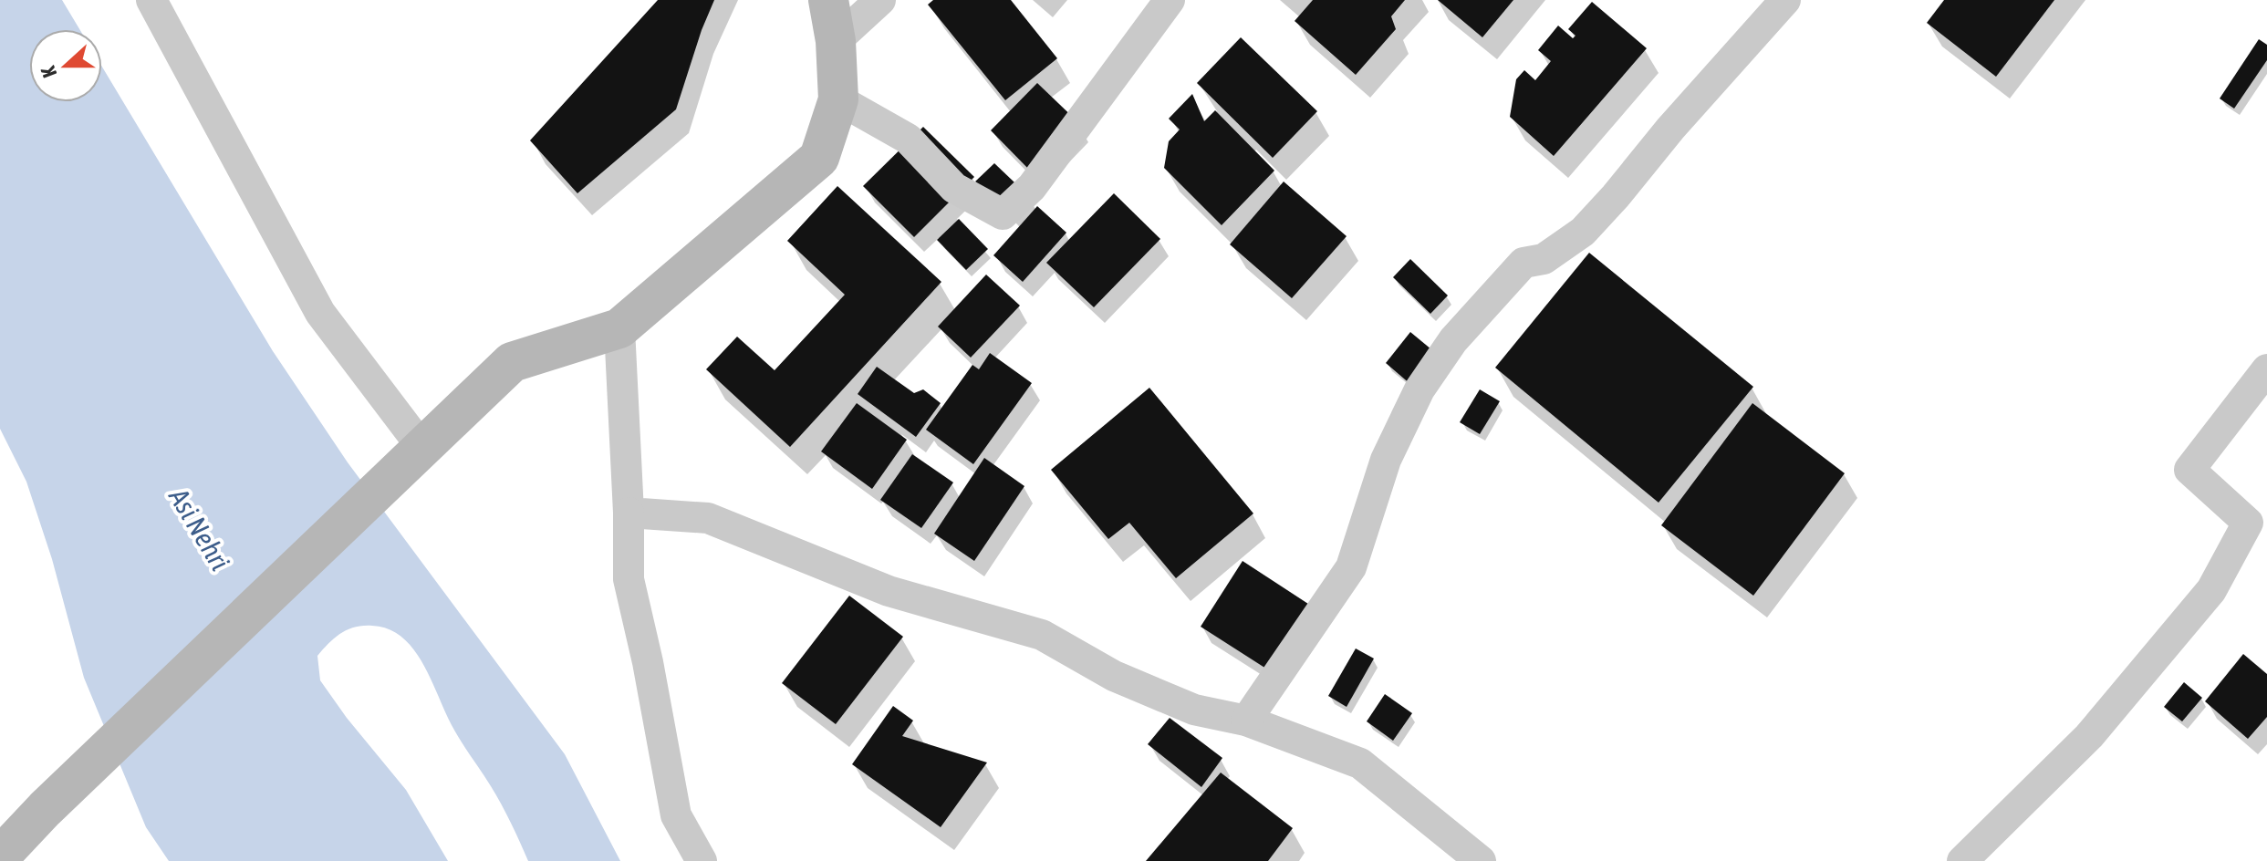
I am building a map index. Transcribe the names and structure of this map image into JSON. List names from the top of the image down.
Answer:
{
  "water": ["Asi Nehri"],
  "north": "left"
}
